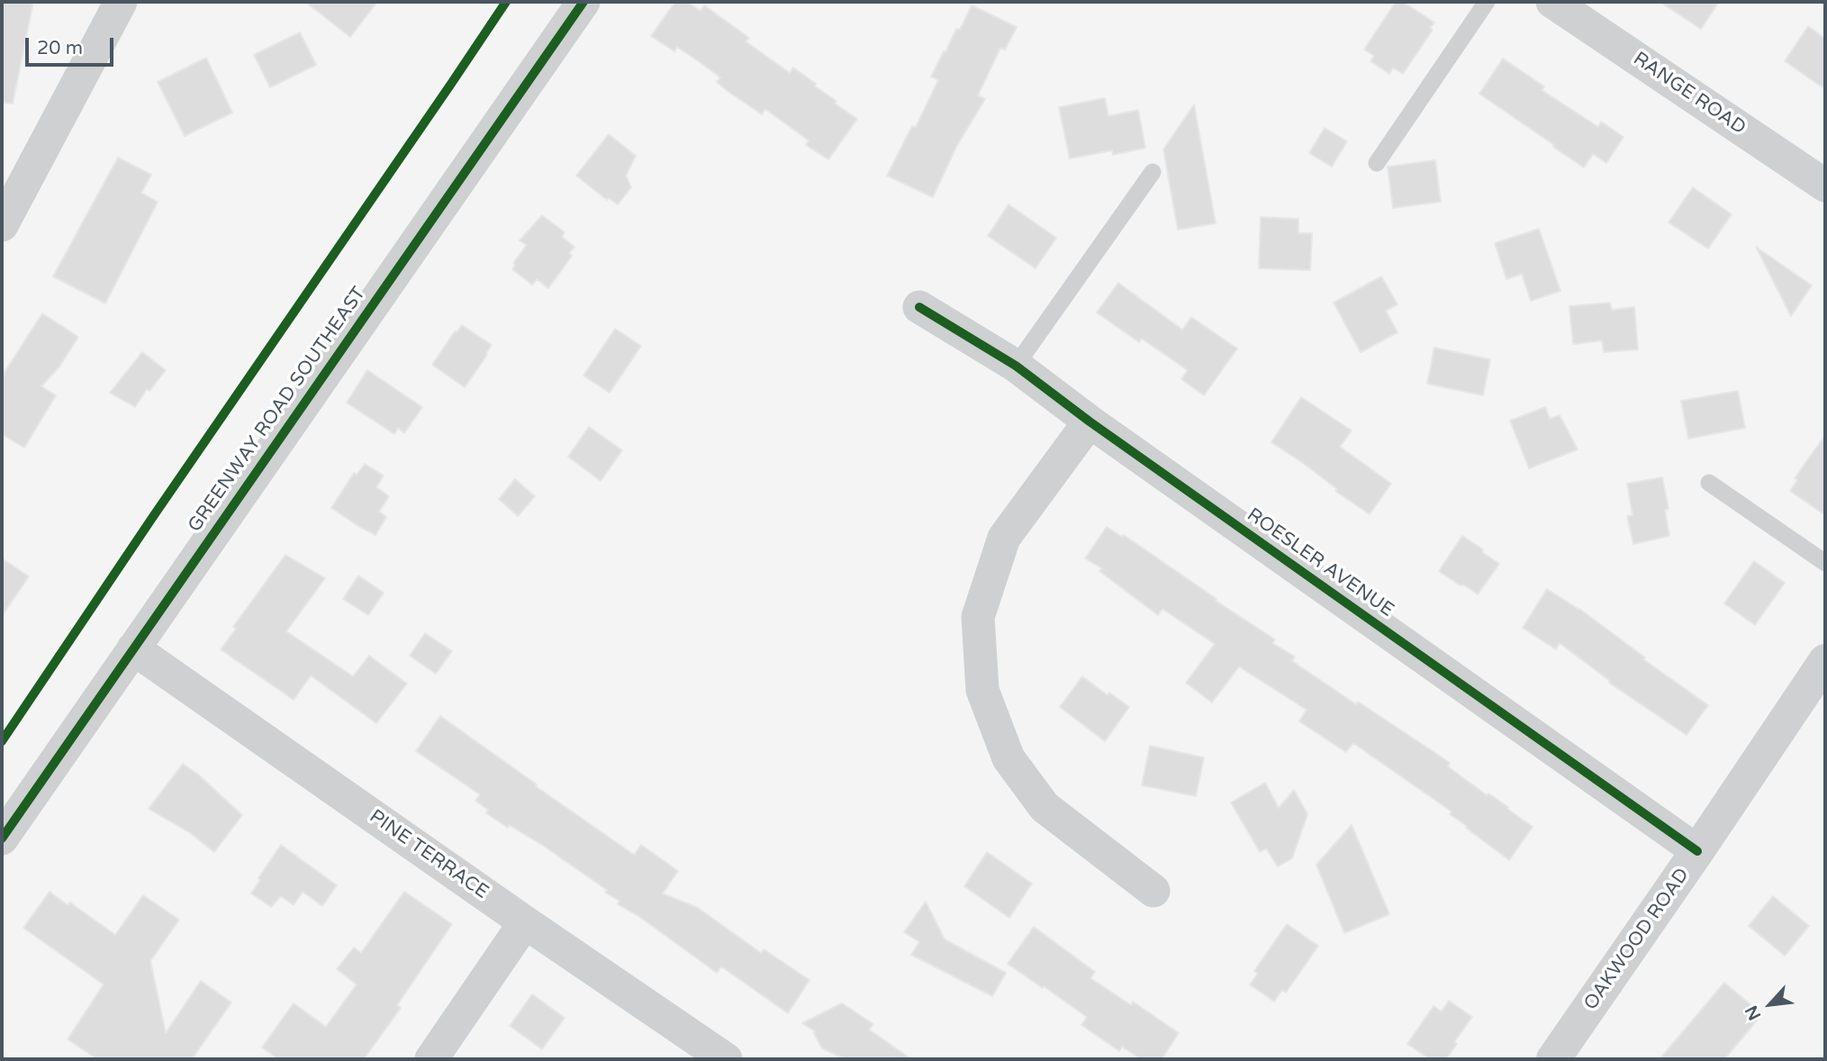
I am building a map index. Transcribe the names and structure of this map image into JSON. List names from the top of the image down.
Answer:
{
  "streets": {
    "street": [
      "RANGE ROAD",
      "GREENWAY ROAD SOUTHEAST",
      "ROESLER AVENUE",
      "PINE TERRACE",
      "OAKWOOD ROAD"
    ]
  },
  "crossings": [
    ["GREENWAY ROAD SOUTHEAST", "PINE TERRACE"],
    ["ROESLER AVENUE", "OAKWOOD ROAD"]
  ],
  "scale_bar": "20 m",
  "north": "bottom left"
}
